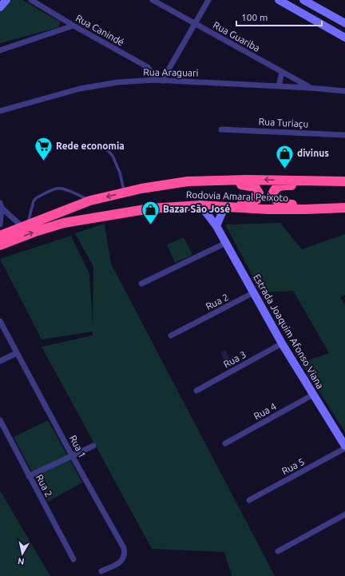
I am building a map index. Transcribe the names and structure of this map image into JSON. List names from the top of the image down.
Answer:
{
  "streets": {
    "highway": ["Rodovia Amaral Peixoto"],
    "street": [
      "Rua Canindé",
      "Rua Guariba",
      "Rua Araguari",
      "Rua Turiaçu",
      "Rua 2",
      "Estrada Joaquim Afonso Viana",
      "Rua 3",
      "Rua 4",
      "Rua 1",
      "Rua 5"
    ]
  },
  "crossings": [
    ["Rua Canindé", "Rua Araguari"],
    ["Rua Guariba", "Rua Araguari"],
    ["Rodovia Amaral Peixoto", "Estrada Joaquim Afonso Viana"],
    ["Rua 2", "Estrada Joaquim Afonso Viana"],
    ["Estrada Joaquim Afonso Viana", "Rua 3"],
    ["Estrada Joaquim Afonso Viana", "Rua 4"]
  ],
  "places": {
    "supermarket": ["Rede economia"],
    "shop": ["divinus", "Bazar São José"]
  },
  "scale_bar": "100 m",
  "north": "bottom"
}
